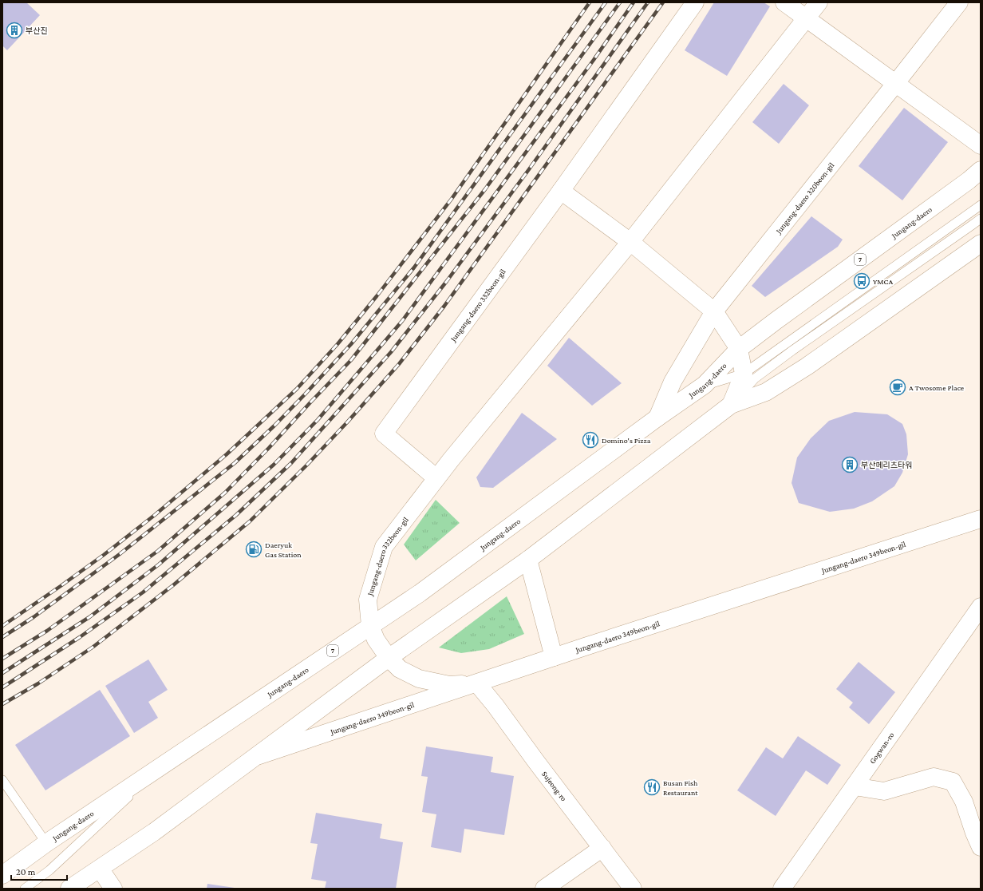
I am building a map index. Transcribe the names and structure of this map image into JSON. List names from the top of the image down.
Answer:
{
  "streets": {
    "street": [
      "Jungang-daero 320beon-gil",
      "Jungang-daero",
      "7",
      "Jungang-daero 332beon-gil",
      "Jungang-daero 349beon-gil",
      "Gogwan-ro",
      "Sujeong-ro"
    ]
  },
  "crossings": [
    ["Jungang-daero 320beon-gil", "Jungang-daero"],
    ["Jungang-daero", "Jungang-daero 332beon-gil"],
    ["Jungang-daero 332beon-gil", "Jungang-daero 349beon-gil"],
    ["Jungang-daero 332beon-gil", "Sujeong-ro"],
    ["Jungang-daero 349beon-gil", "Sujeong-ro"]
  ],
  "places": {
    "building": ["부산진", "부산메리츠타워"],
    "bus stop": ["YMCA"],
    "cafe": ["A Twosome Place"],
    "restaurant": ["Domino's Pizza", "Busan Fish Restaurant"],
    "fuel station": ["Daeryuk Gas Station"]
  },
  "scale_bar": "20 m"
}
